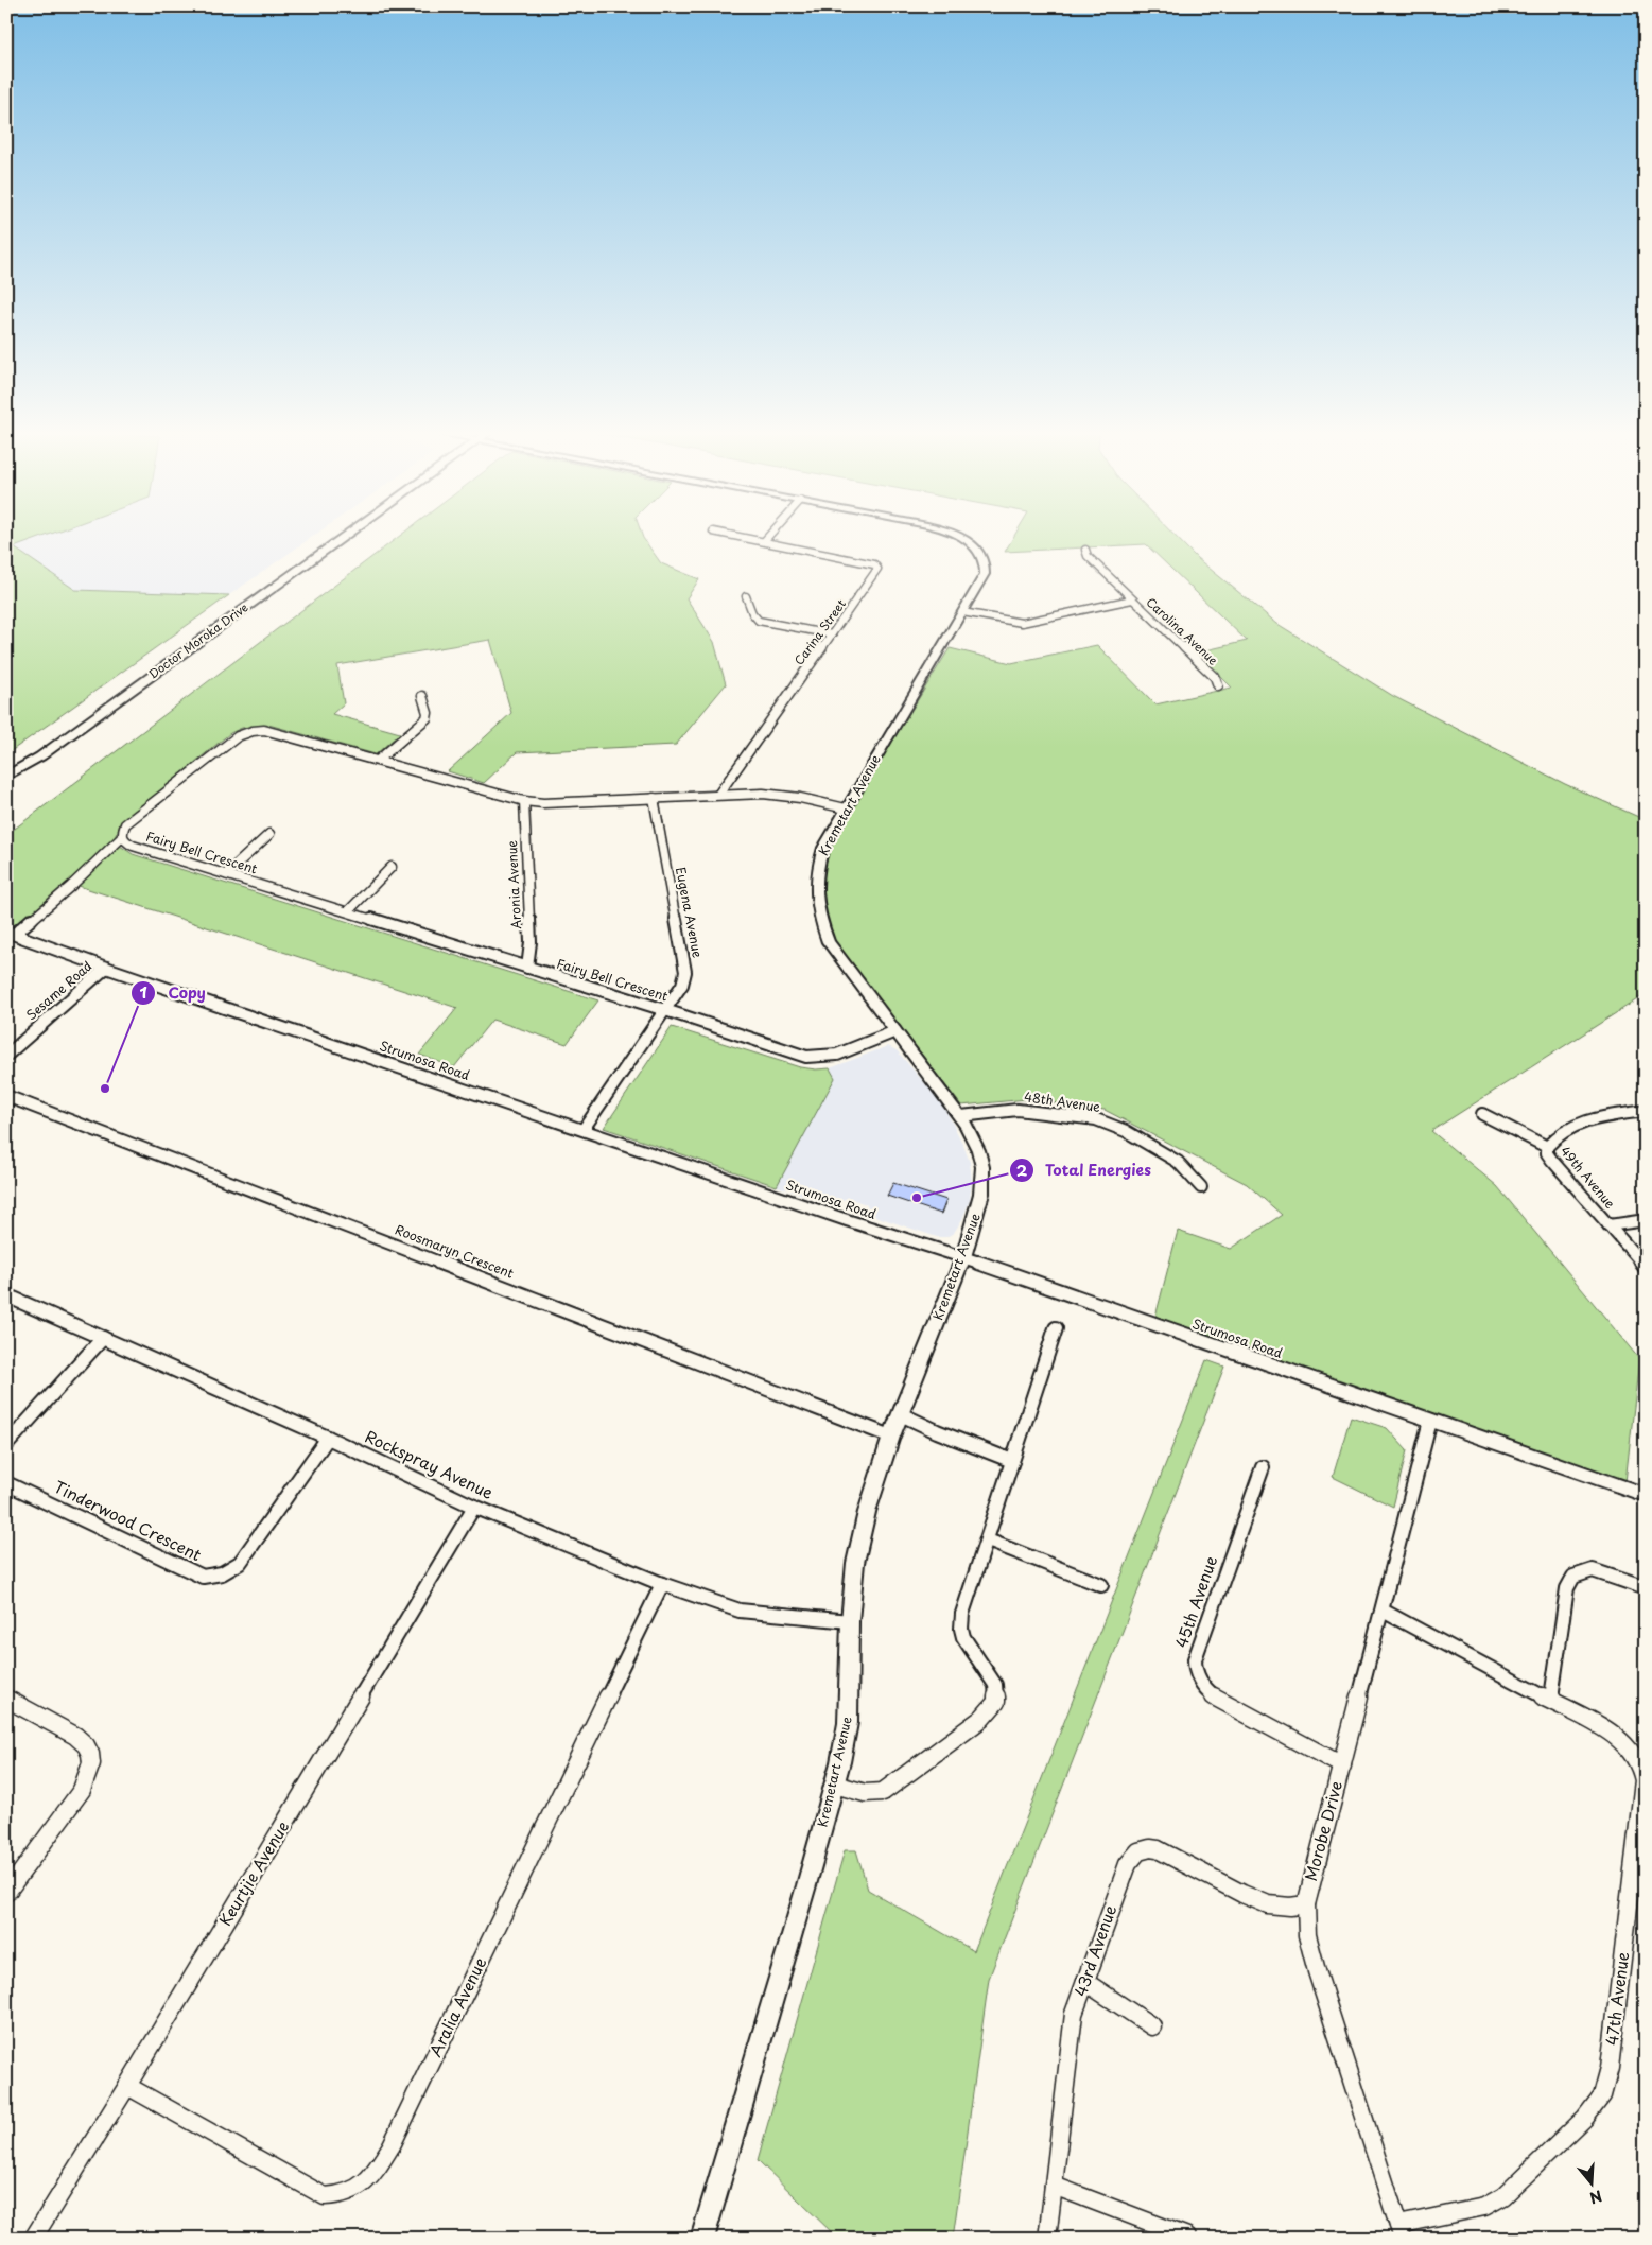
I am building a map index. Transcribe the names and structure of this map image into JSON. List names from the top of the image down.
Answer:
{
  "streets": {
    "main road": ["Doctor Moroka Drive"],
    "street": [
      "Carolina Avenue",
      "Carina Street",
      "Kremetart Avenue",
      "Fairy Bell Crescent",
      "Aronia Avenue",
      "Eugena Avenue",
      "Sesame Road",
      "Strumosa Road",
      "48th Avenue",
      "49th Avenue",
      "Roosmaryn Crescent",
      "Rockspray Avenue",
      "Tinderwood Crescent",
      "45th Avenue",
      "Morobe Drive",
      "Keurtjie Avenue",
      "43rd Avenue",
      "47th Avenue",
      "Aralia Avenue"
    ]
  },
  "crossings": [
    ["Carina Street", "Fairy Bell Crescent"],
    ["Kremetart Avenue", "Fairy Bell Crescent"],
    ["Kremetart Avenue", "Strumosa Road"],
    ["Kremetart Avenue", "48th Avenue"],
    ["Kremetart Avenue", "Roosmaryn Crescent"],
    ["Kremetart Avenue", "Rockspray Avenue"],
    ["Fairy Bell Crescent", "Aronia Avenue"],
    ["Fairy Bell Crescent", "Eugena Avenue"],
    ["Eugena Avenue", "Strumosa Road"],
    ["Sesame Road", "Strumosa Road"],
    ["Strumosa Road", "Morobe Drive"],
    ["Rockspray Avenue", "Tinderwood Crescent"],
    ["Rockspray Avenue", "Keurtjie Avenue"],
    ["Rockspray Avenue", "Aralia Avenue"],
    ["45th Avenue", "Morobe Drive"],
    ["Morobe Drive", "43rd Avenue"],
    ["Morobe Drive", "47th Avenue"],
    ["Keurtjie Avenue", "Aralia Avenue"]
  ],
  "places": ["Copy", "Total Energies"],
  "north": "bottom"
}
